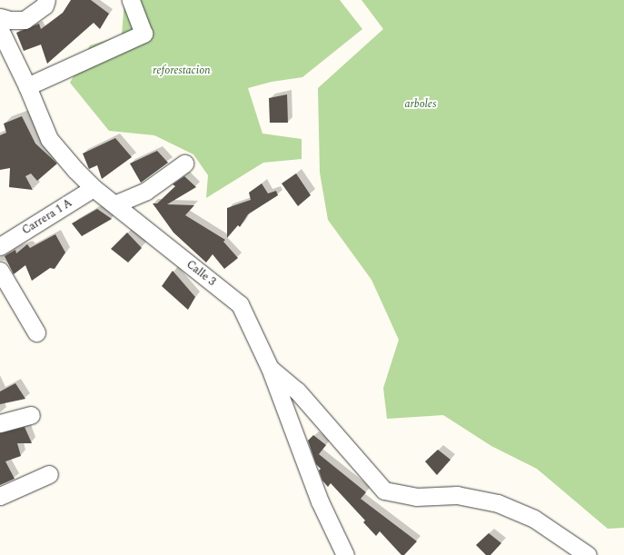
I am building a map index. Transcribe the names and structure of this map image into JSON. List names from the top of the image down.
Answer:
{
  "streets": {
    "street": ["Carrera 1 A", "Calle 3"]
  },
  "crossings": [
    ["Carrera 1 A", "Calle 3"]
  ],
  "parks": ["reforestacion", "arboles"]
}
